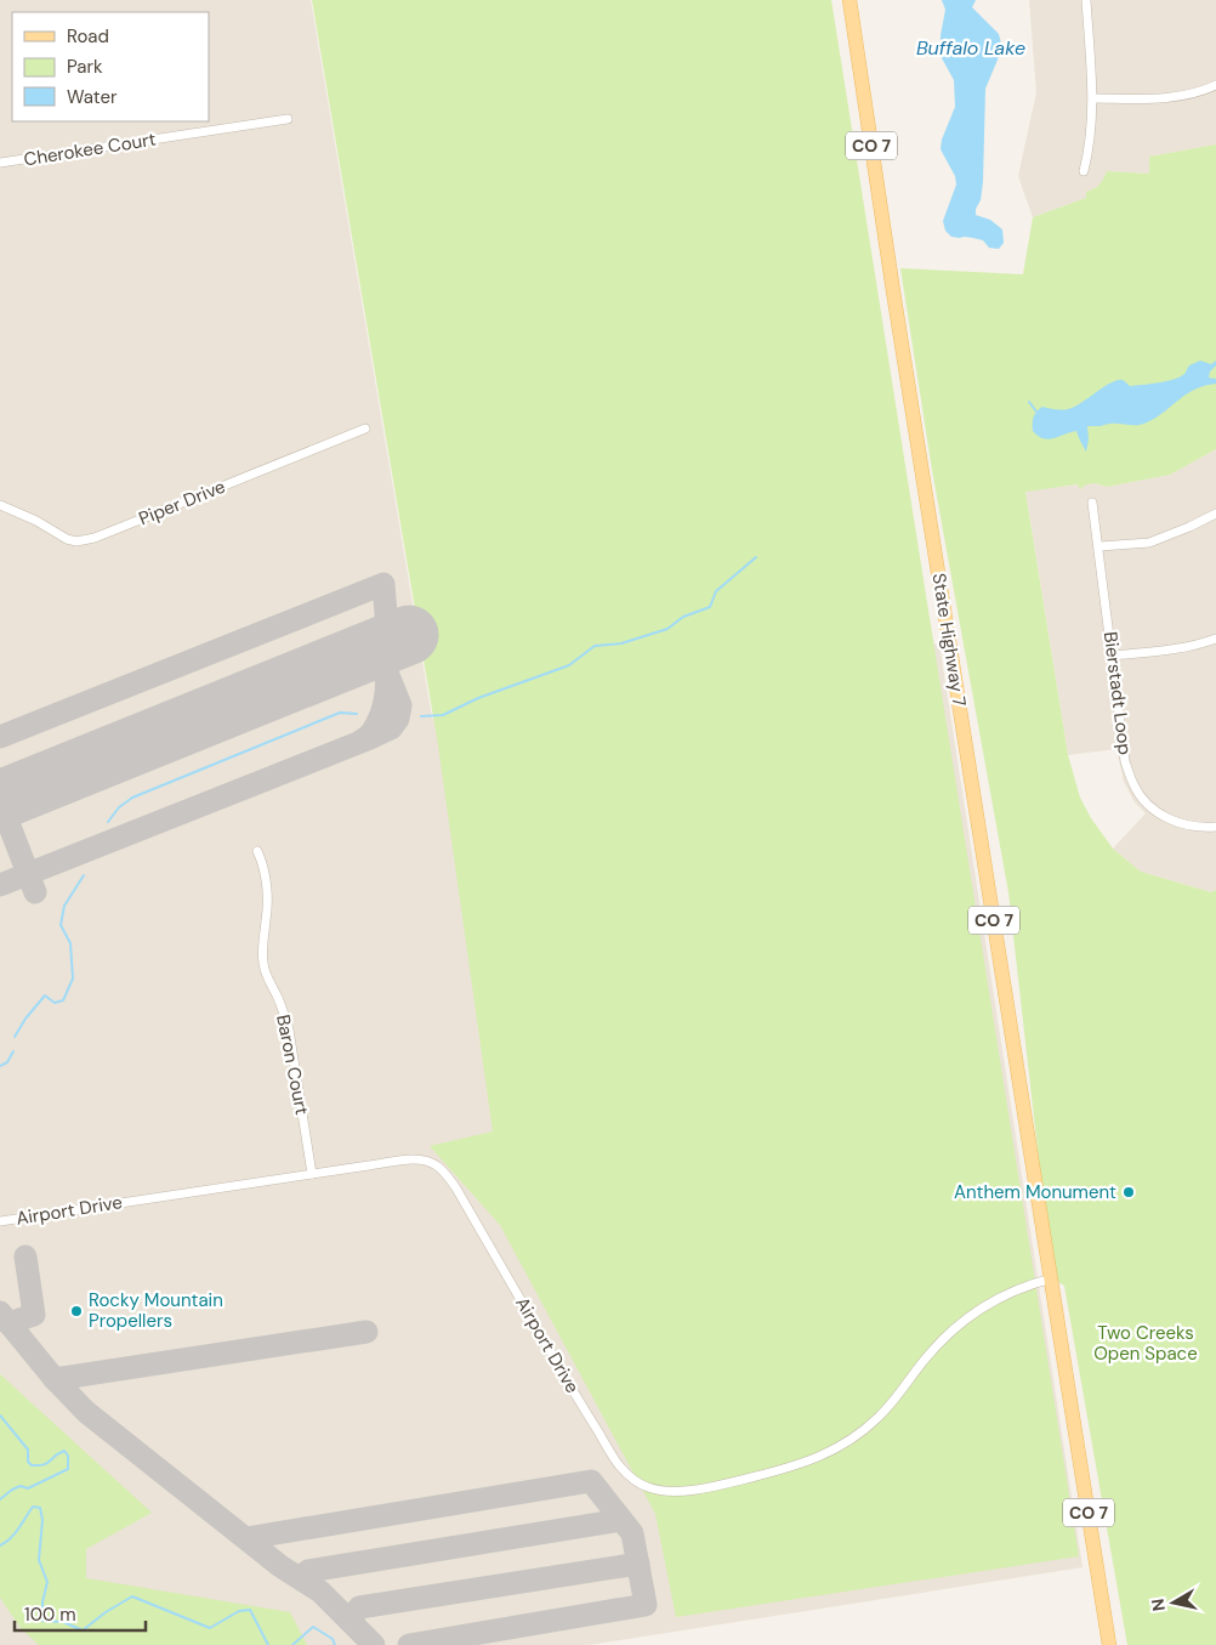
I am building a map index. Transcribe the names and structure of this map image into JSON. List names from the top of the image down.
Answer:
{
  "streets": {
    "main road": ["CO 7", "State Highway 7"],
    "street": [
      "Cherokee Court",
      "Piper Drive",
      "Bierstadt Loop",
      "Baron Court",
      "Airport Drive"
    ]
  },
  "crossings": [
    ["CO 7", "State Highway 7"],
    ["CO 7", "Airport Drive"],
    ["State Highway 7", "Airport Drive"],
    ["Baron Court", "Airport Drive"]
  ],
  "water": ["Buffalo Lake"],
  "parks": ["Two Creeks Open Space"],
  "places": ["Anthem Monument", "Rocky Mountain Propellers"],
  "legend": ["Road", "Park", "Water"],
  "scale_bar": "100 m",
  "north": "left"
}
